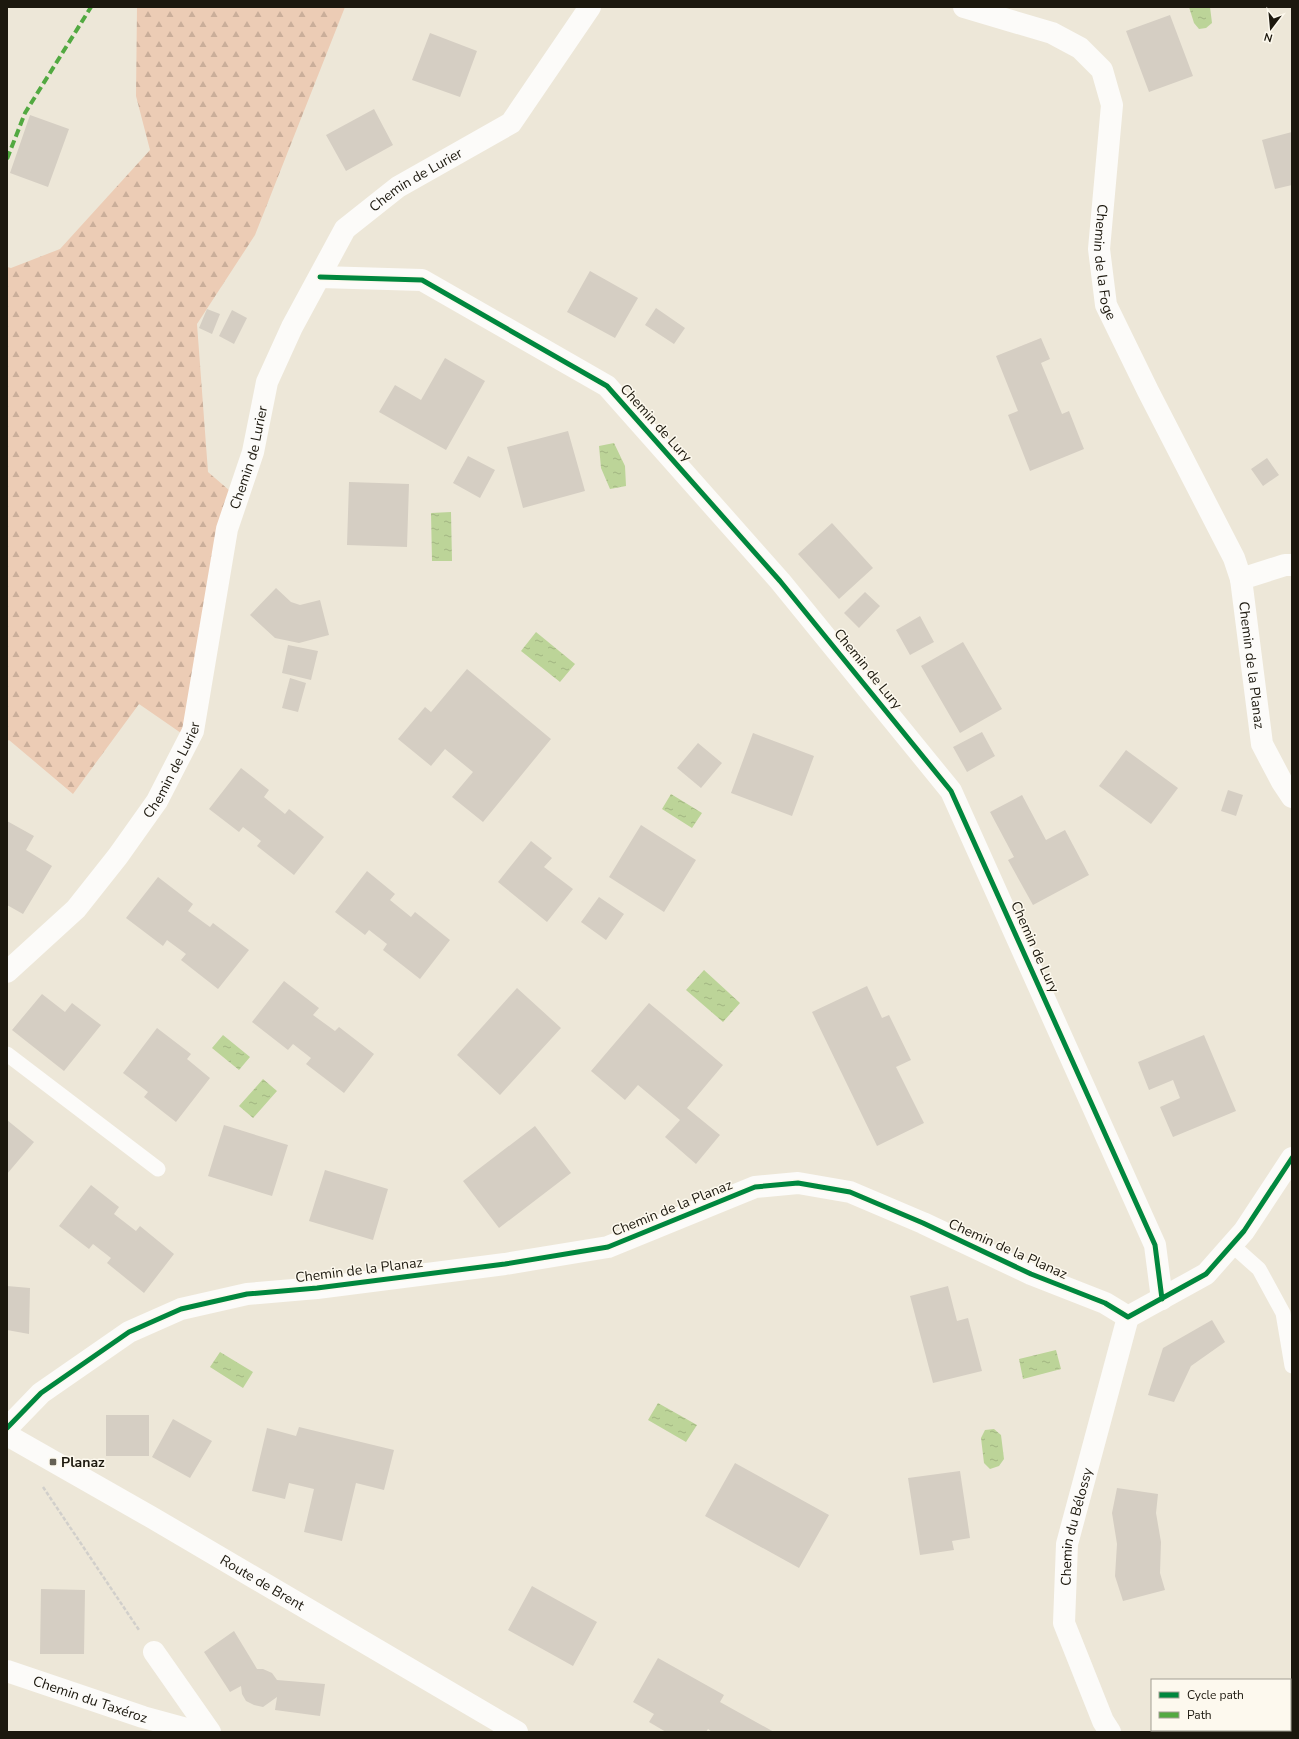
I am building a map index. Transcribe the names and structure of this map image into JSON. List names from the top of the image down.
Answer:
{
  "streets": {
    "street": [
      "Chemin de Lurier",
      "Chemin de la Foge",
      "Chemin de Lury",
      "Chemin de la Planaz",
      "Chemin du Bélossy",
      "Route de Brent",
      "Chemin du Taxéroz"
    ]
  },
  "crossings": [
    ["Chemin de Lurier", "Chemin de Lury"],
    ["Chemin de la Foge", "Chemin de la Planaz"],
    ["Chemin de la Planaz", "Chemin du Bélossy"]
  ],
  "places": {
    "transit": ["Planaz"]
  },
  "legend": ["Cycle path", "Path"],
  "north": "bottom"
}
